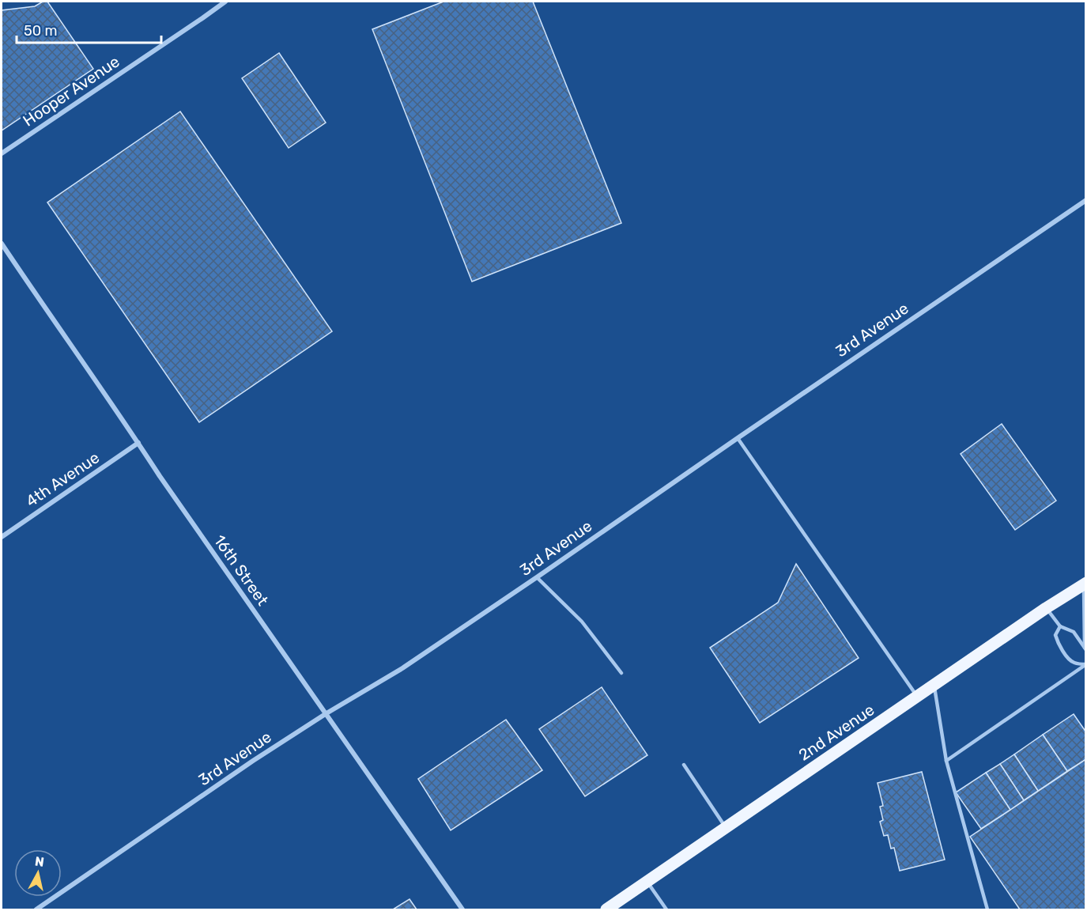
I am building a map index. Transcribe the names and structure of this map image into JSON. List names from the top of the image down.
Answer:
{
  "streets": {
    "main road": ["2nd Avenue"],
    "street": [
      "Hooper Avenue",
      "3rd Avenue",
      "4th Avenue",
      "16th Street"
    ]
  },
  "crossings": [
    ["3rd Avenue", "16th Street"],
    ["4th Avenue", "16th Street"]
  ],
  "scale_bar": "50 m",
  "north": "top"
}
